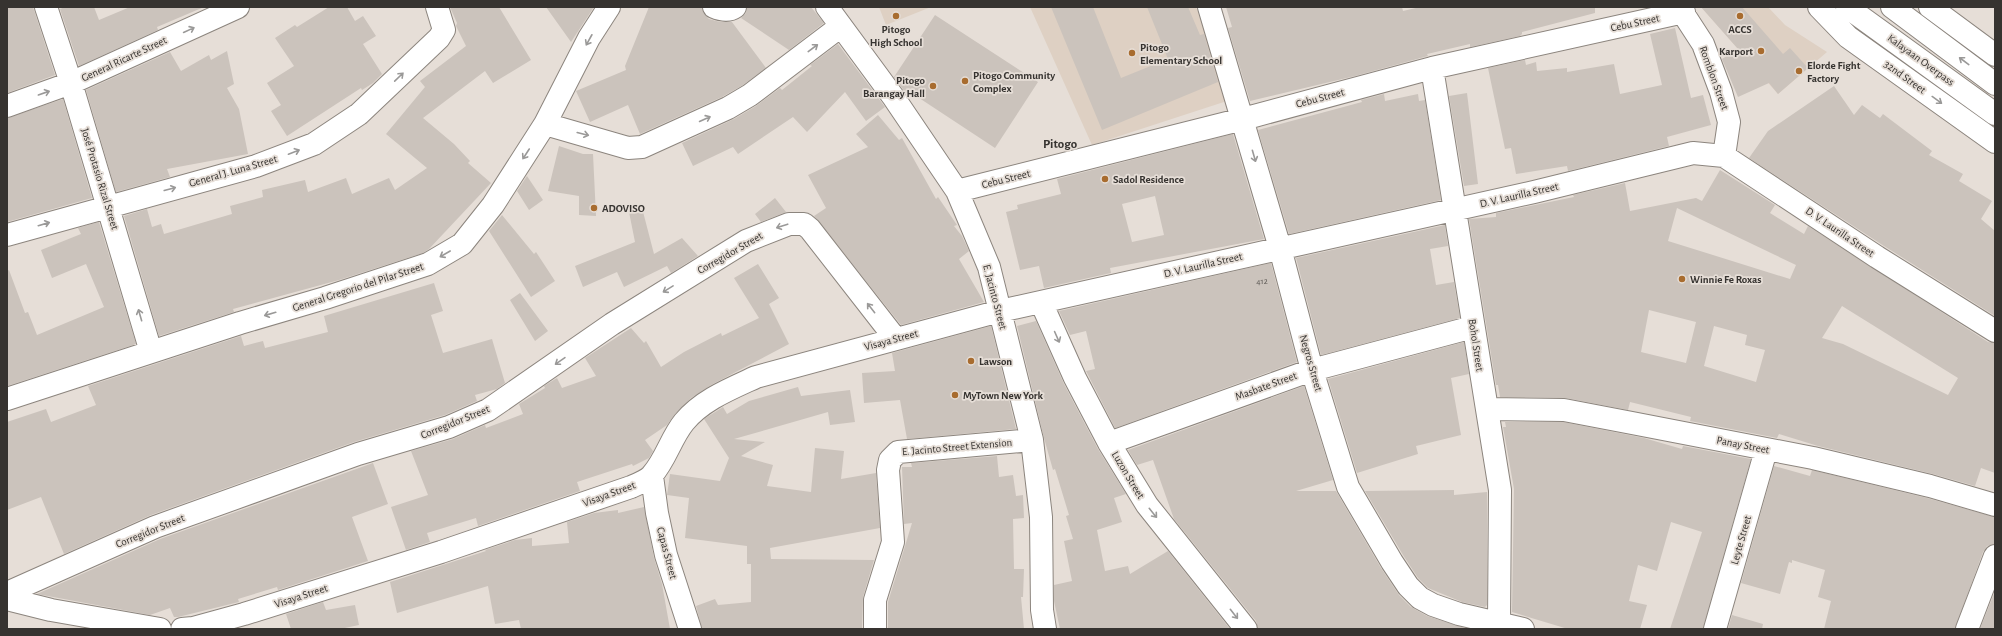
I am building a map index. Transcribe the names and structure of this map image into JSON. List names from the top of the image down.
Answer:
{
  "streets": {
    "street": [
      "Cebu Street",
      "General Ricarte Street",
      "Kalayaan Overpass",
      "32nd Street",
      "Romblon Street",
      "General J. Luna Street",
      "José Protasio Rizal Street",
      "D. V. Laurilla Street",
      "Corregidor Street",
      "General Gregorio del Pilar Street",
      "E. Jacinto Street",
      "Visaya Street",
      "Bohol Street",
      "Negros Street",
      "Masbate Street",
      "Panay Street",
      "E. Jacinto Street Extension",
      "Luzon Street",
      "Leyte Street",
      "Capas Street"
    ]
  },
  "crossings": [
    ["Cebu Street", "Romblon Street"],
    ["Cebu Street", "E. Jacinto Street"],
    ["Cebu Street", "Bohol Street"],
    ["Cebu Street", "Negros Street"],
    ["General Ricarte Street", "José Protasio Rizal Street"],
    ["Romblon Street", "D. V. Laurilla Street"],
    ["General J. Luna Street", "José Protasio Rizal Street"],
    ["José Protasio Rizal Street", "General Gregorio del Pilar Street"],
    ["D. V. Laurilla Street", "E. Jacinto Street"],
    ["D. V. Laurilla Street", "Visaya Street"],
    ["D. V. Laurilla Street", "Bohol Street"],
    ["D. V. Laurilla Street", "Negros Street"],
    ["D. V. Laurilla Street", "Luzon Street"],
    ["Corregidor Street", "Visaya Street"],
    ["E. Jacinto Street", "Visaya Street"],
    ["E. Jacinto Street", "E. Jacinto Street Extension"],
    ["Visaya Street", "Capas Street"],
    ["Bohol Street", "Negros Street"],
    ["Bohol Street", "Masbate Street"],
    ["Bohol Street", "Panay Street"],
    ["Negros Street", "Masbate Street"],
    ["Masbate Street", "Luzon Street"],
    ["Panay Street", "Leyte Street"]
  ],
  "one_way": [
    "General Ricarte Street",
    "General J. Luna Street",
    "José Protasio Rizal Street",
    "General Gregorio del Pilar Street",
    "Luzon Street"
  ],
  "districts": ["Pitogo"],
  "places": [
    "Pitogo High School",
    "ACCS",
    "Karport",
    "Pitogo Elementary School",
    "Elorde Fight Factory",
    "Pitogo Community Complex",
    "Pitogo Barangay Hall",
    "Sadol Residence",
    "ADOVISO",
    "Winnie Fe Roxas",
    "Lawson",
    "MyTown New York"
  ],
  "house_numbers": ["412"]
}
